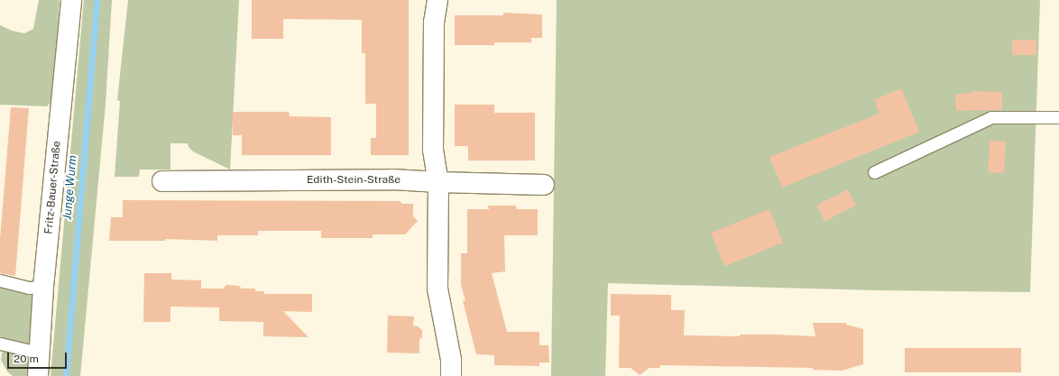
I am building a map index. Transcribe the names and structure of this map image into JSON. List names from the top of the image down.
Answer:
{
  "streets": {
    "street": ["Edith-Stein-Straße", "Fritz-Bauer-Straße"]
  },
  "water": ["Junge Wurm"],
  "scale_bar": "20 m"
}
